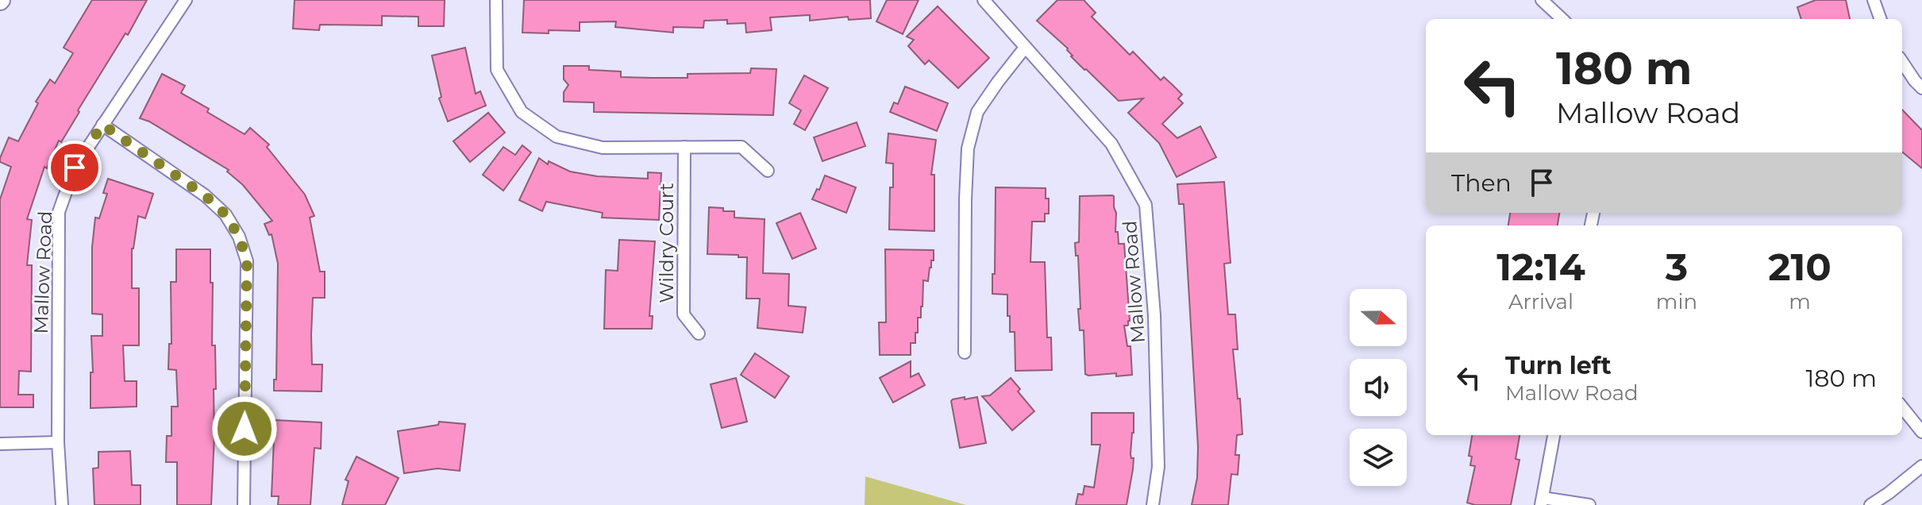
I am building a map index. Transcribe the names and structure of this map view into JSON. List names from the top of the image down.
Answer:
{
  "streets": {
    "street": ["Wildry Court", "Mallow Road"]
  },
  "north": "right",
  "page": {
    "turn": ["180 m", "Mallow Road"],
    "then": "Then",
    "eta": [
      "12:14",
      "Arrival",
      "3",
      "min",
      "210",
      "m"
    ],
    "list": [
      {
        "name": "Turn left",
        "note": "Mallow Road",
        "value": "180 m"
      }
    ]
  }
}
